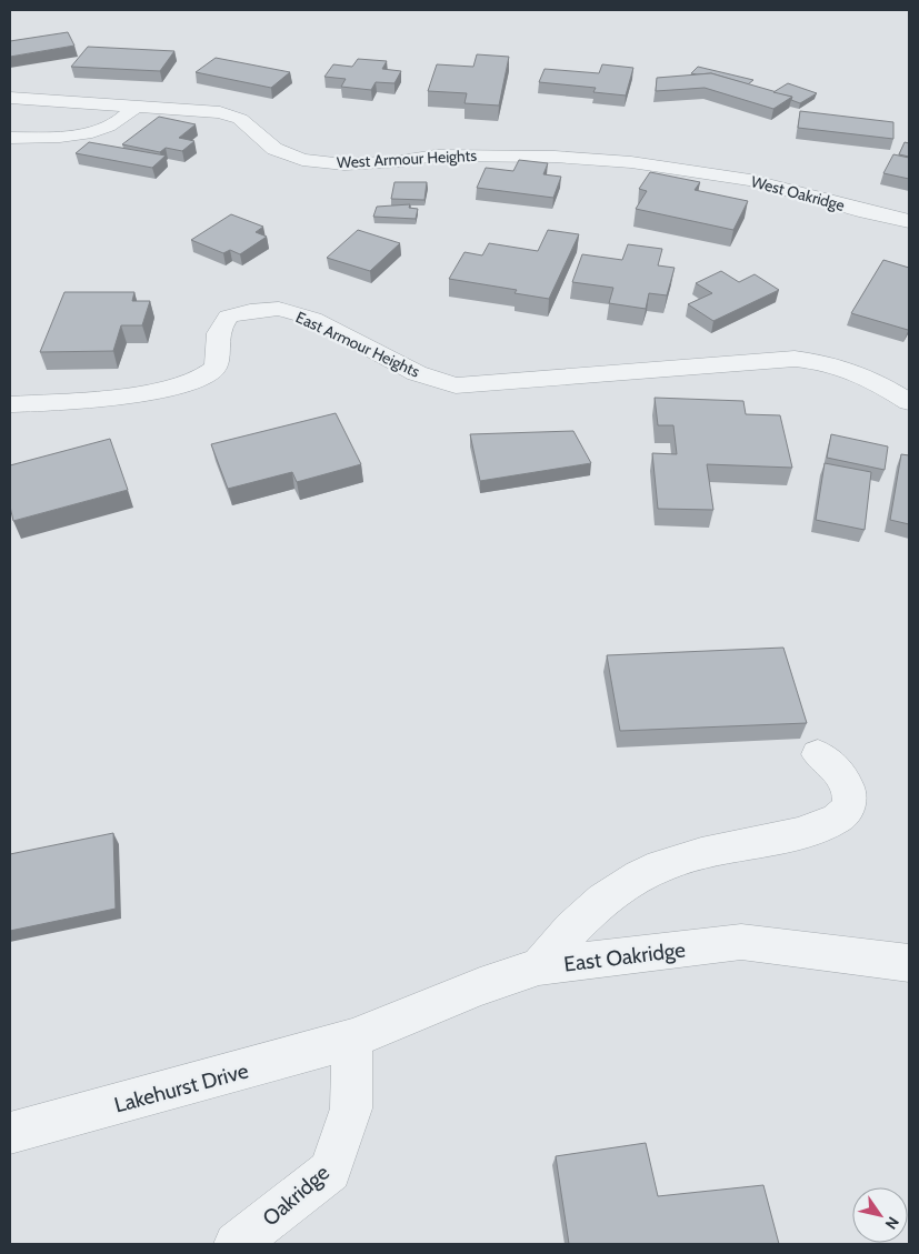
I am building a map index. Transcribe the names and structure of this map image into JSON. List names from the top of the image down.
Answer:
{
  "streets": {
    "street": [
      "West Armour Heights",
      "West Oakridge",
      "East Armour Heights",
      "East Oakridge",
      "Lakehurst Drive",
      "Oakridge"
    ]
  },
  "crossings": [
    ["West Armour Heights", "West Oakridge"],
    ["East Oakridge", "Lakehurst Drive"],
    ["East Oakridge", "Oakridge"],
    ["Lakehurst Drive", "Oakridge"]
  ],
  "north": "bottom right"
}
